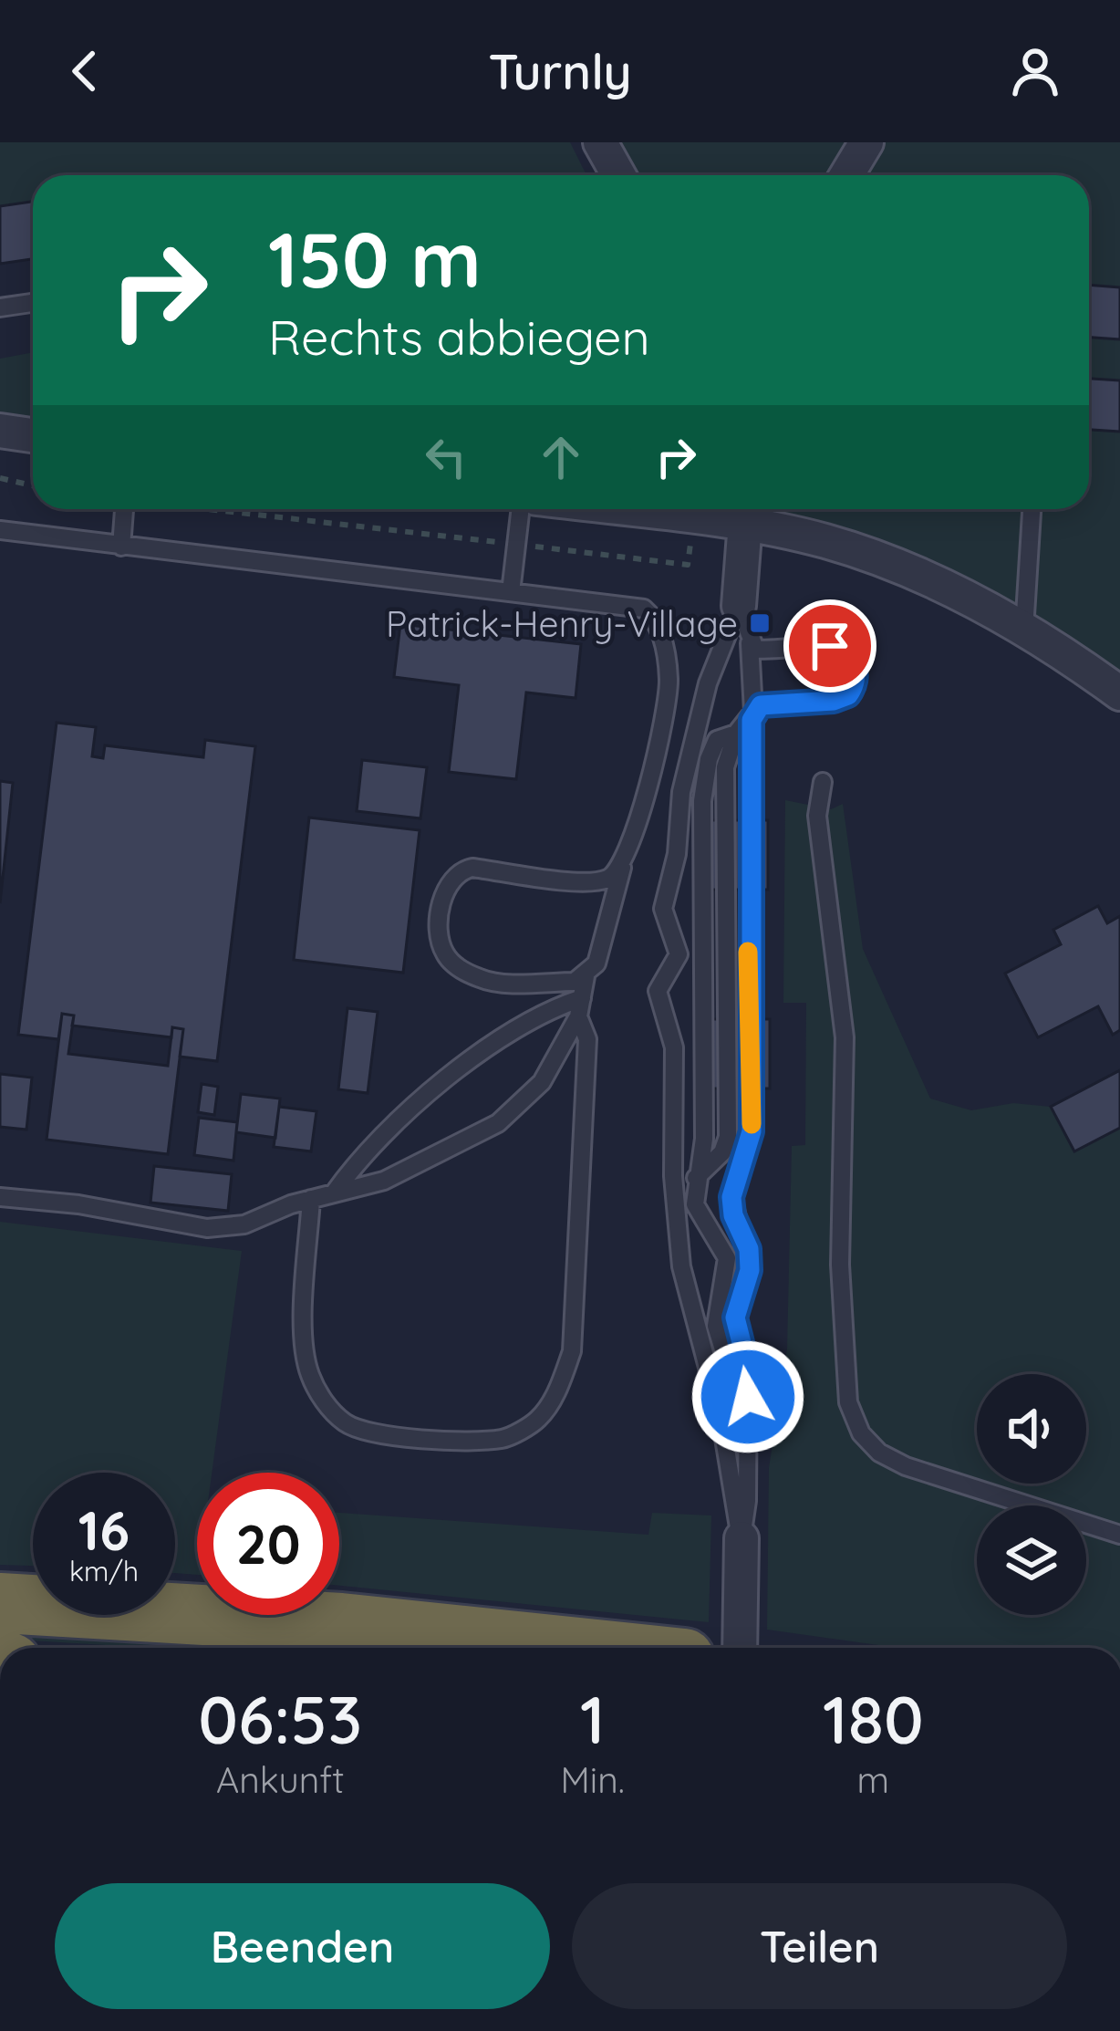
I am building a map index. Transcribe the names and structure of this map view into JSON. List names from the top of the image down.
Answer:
{
  "places": {
    "transit": ["Patrick-Henry-Village"]
  },
  "page": {
    "header": "Turnly",
    "turn": ["150 m", "Rechts abbiegen"],
    "speed": "16 km/h",
    "limit": "20",
    "eta": [
      "06:53",
      "Ankunft",
      "1",
      "Min.",
      "180",
      "m"
    ],
    "buttons": ["Beenden", "Teilen"]
  }
}
